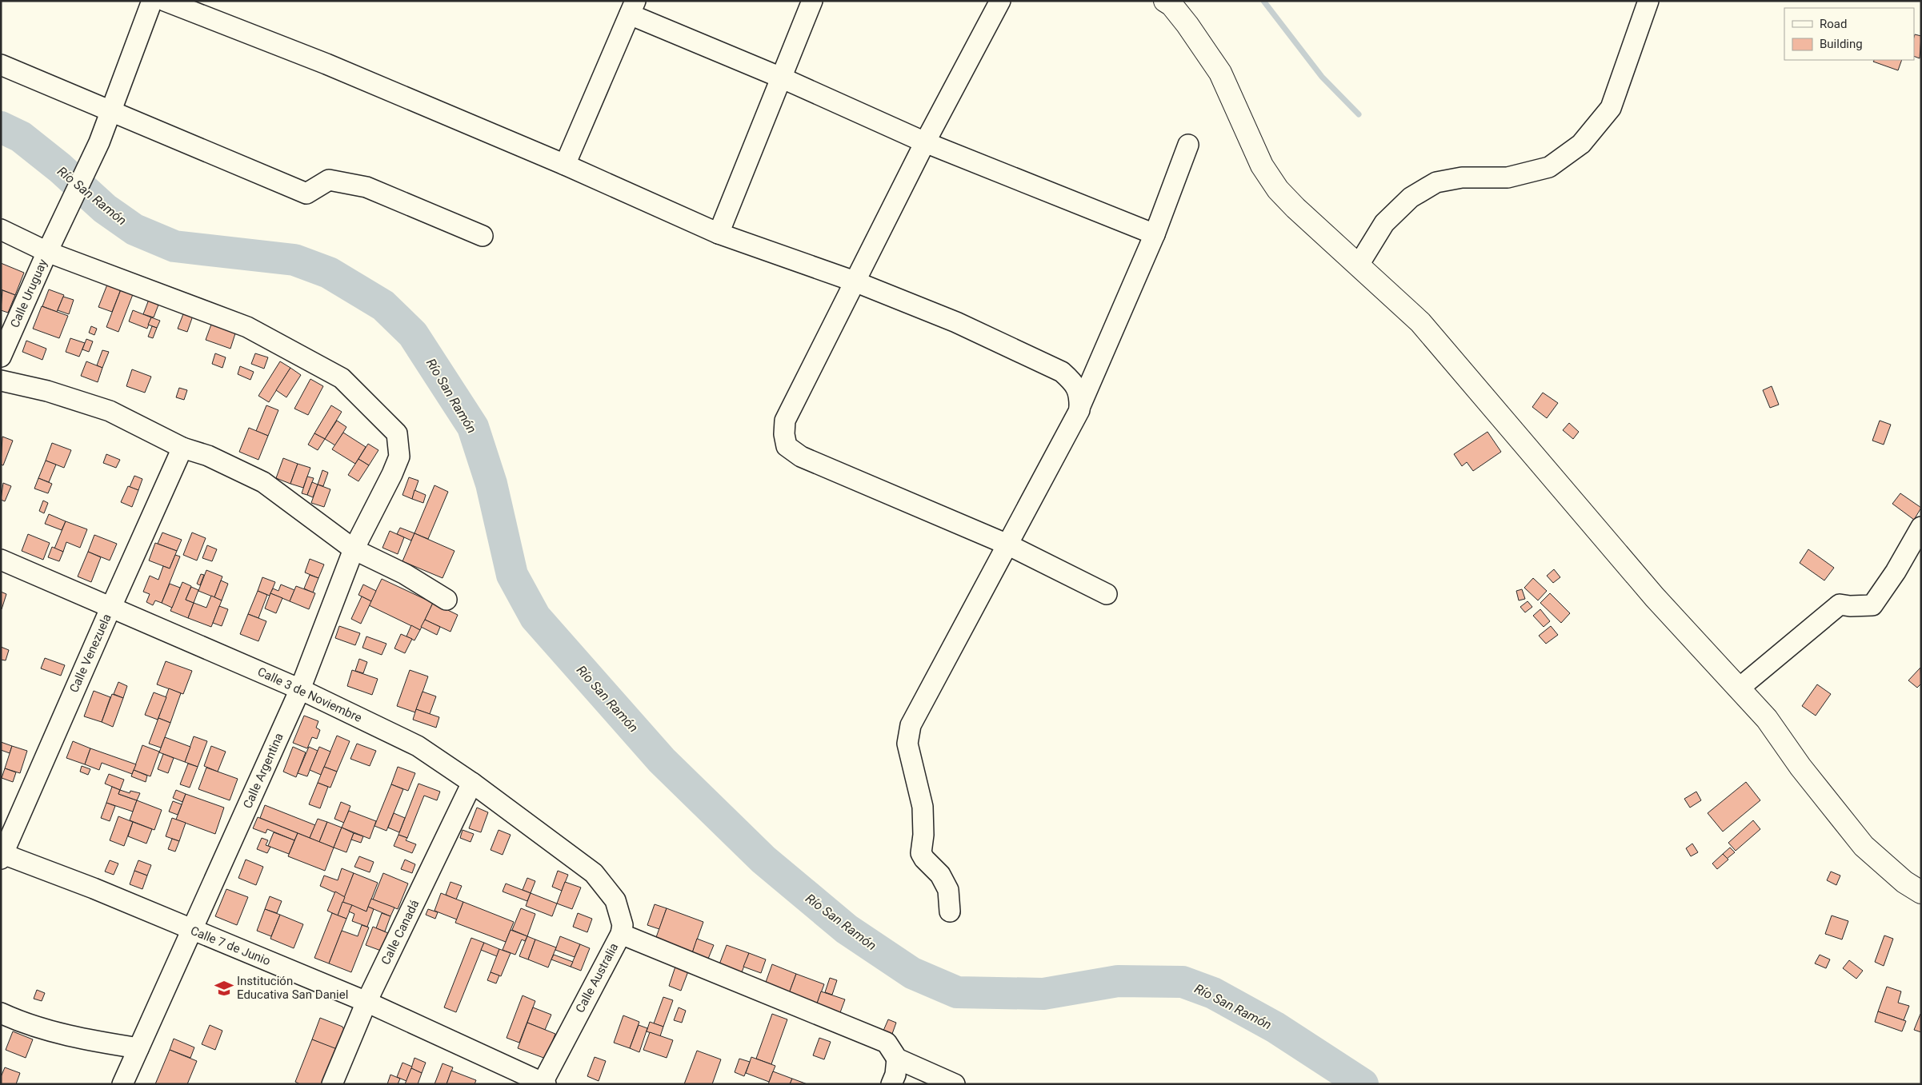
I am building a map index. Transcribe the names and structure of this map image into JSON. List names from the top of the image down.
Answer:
{
  "streets": {
    "street": [
      "Calle Uruguay",
      "Calle Venezuela",
      "Calle 3 de Noviembre",
      "Calle Argentina",
      "Calle Canadá",
      "Calle 7 de Junio",
      "Calle Australia"
    ]
  },
  "crossings": [
    ["Calle Uruguay", "Calle Argentina"],
    ["Calle Venezuela", "Calle 3 de Noviembre"],
    ["Calle Venezuela", "Calle 7 de Junio"],
    ["Calle 3 de Noviembre", "Calle Argentina"],
    ["Calle 3 de Noviembre", "Calle Canadá"],
    ["Calle 3 de Noviembre", "Calle Australia"],
    ["Calle Argentina", "Calle 7 de Junio"],
    ["Calle Canadá", "Calle 7 de Junio"],
    ["Calle 7 de Junio", "Calle Australia"]
  ],
  "water": ["Río San Ramón"],
  "places": {
    "school or university": ["Institución Educativa San Daniel"]
  },
  "legend": ["Road", "Building"]
}
